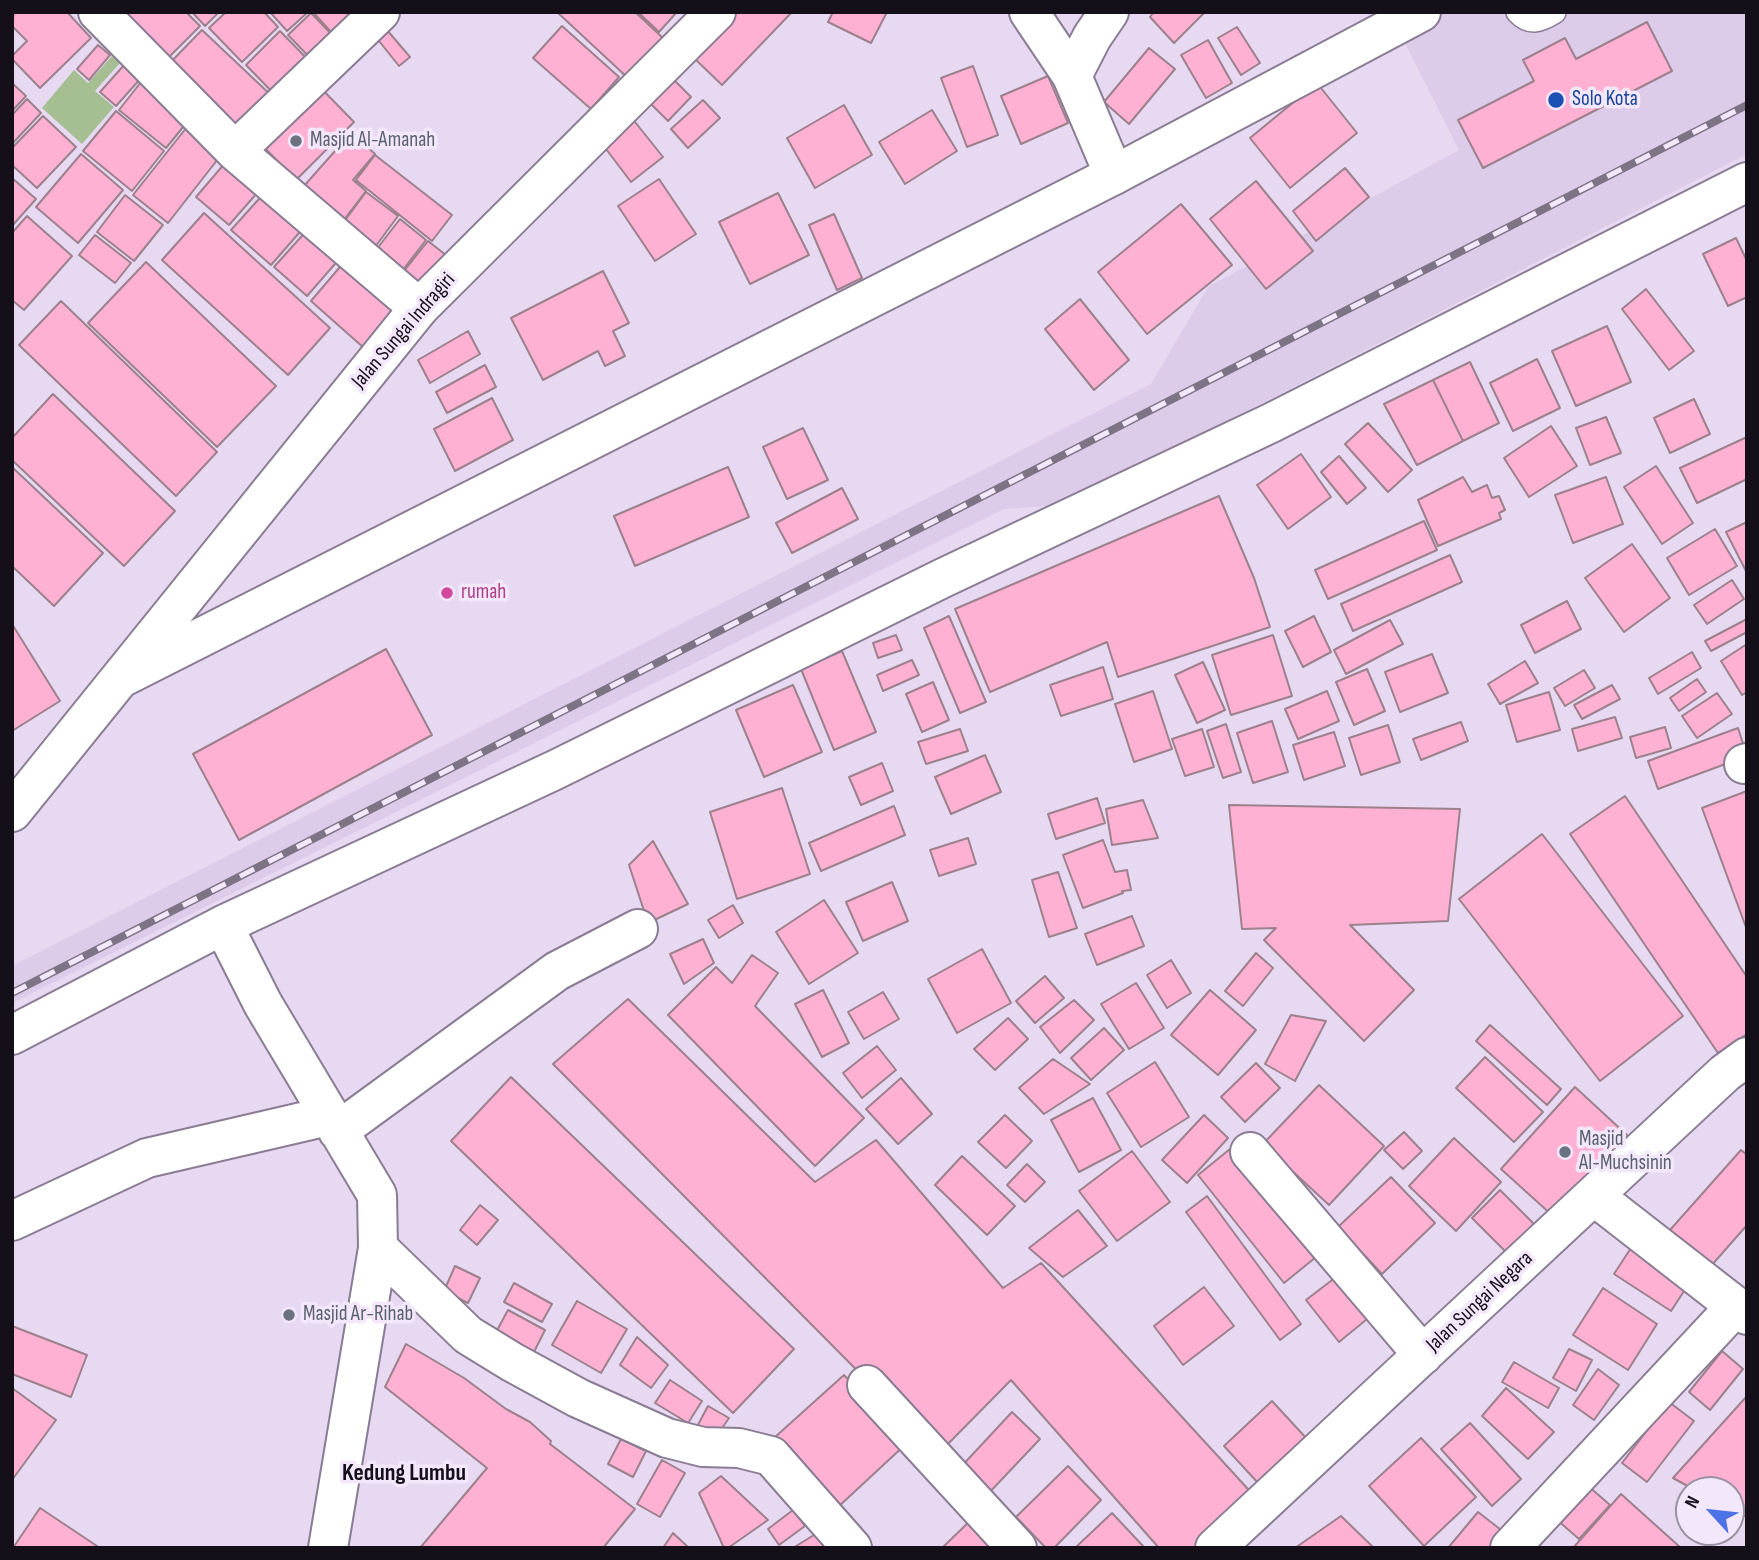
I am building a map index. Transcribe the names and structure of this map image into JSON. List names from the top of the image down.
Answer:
{
  "streets": {
    "street": ["Jalan Sungai Indragiri", "Jalan Sungai Negara"]
  },
  "districts": ["Kedung Lumbu"],
  "places": [
    "Solo Kota",
    "Masjid Al-Amanah",
    "rumah",
    "Masjid Al-Muchsinin",
    "Masjid Ar-Rihab"
  ],
  "north": "top left"
}
